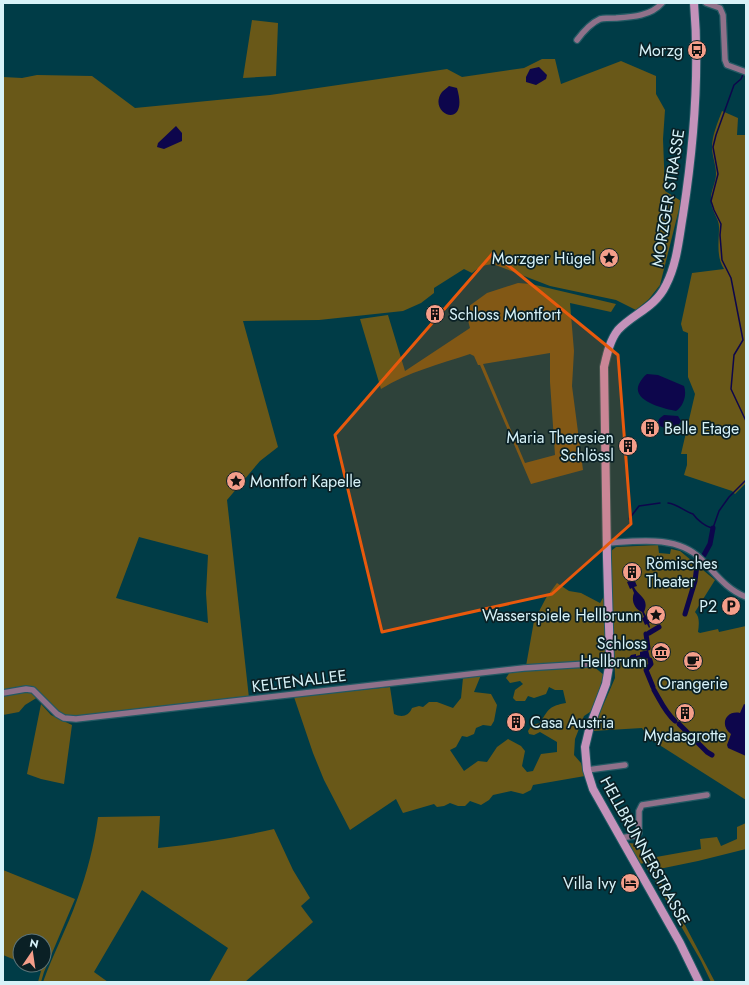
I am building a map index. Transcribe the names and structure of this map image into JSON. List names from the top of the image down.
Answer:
{
  "streets": {
    "street": ["MORZGER STRASSE", "KELTENALLEE", "HELLBRUNNERSTRASSE"]
  },
  "crossings": [
    ["MORZGER STRASSE", "KELTENALLEE"],
    ["MORZGER STRASSE", "HELLBRUNNERSTRASSE"],
    ["KELTENALLEE", "HELLBRUNNERSTRASSE"]
  ],
  "places": {
    "bus stop": ["Morzg"],
    "place": ["Morzger Hügel", "Montfort Kapelle", "Wasserspiele Hellbrunn"],
    "building": [
      "Schloss Montfort",
      "Belle Etage",
      "Maria Theresien Schlössl",
      "Römisches Theater",
      "Mydasgrotte",
      "Casa Austria"
    ],
    "parking": ["P2"],
    "museum": ["Schloss Hellbrunn"],
    "cafe": ["Orangerie"],
    "hotel": ["Villa Ivy"]
  },
  "north": "top"
}
